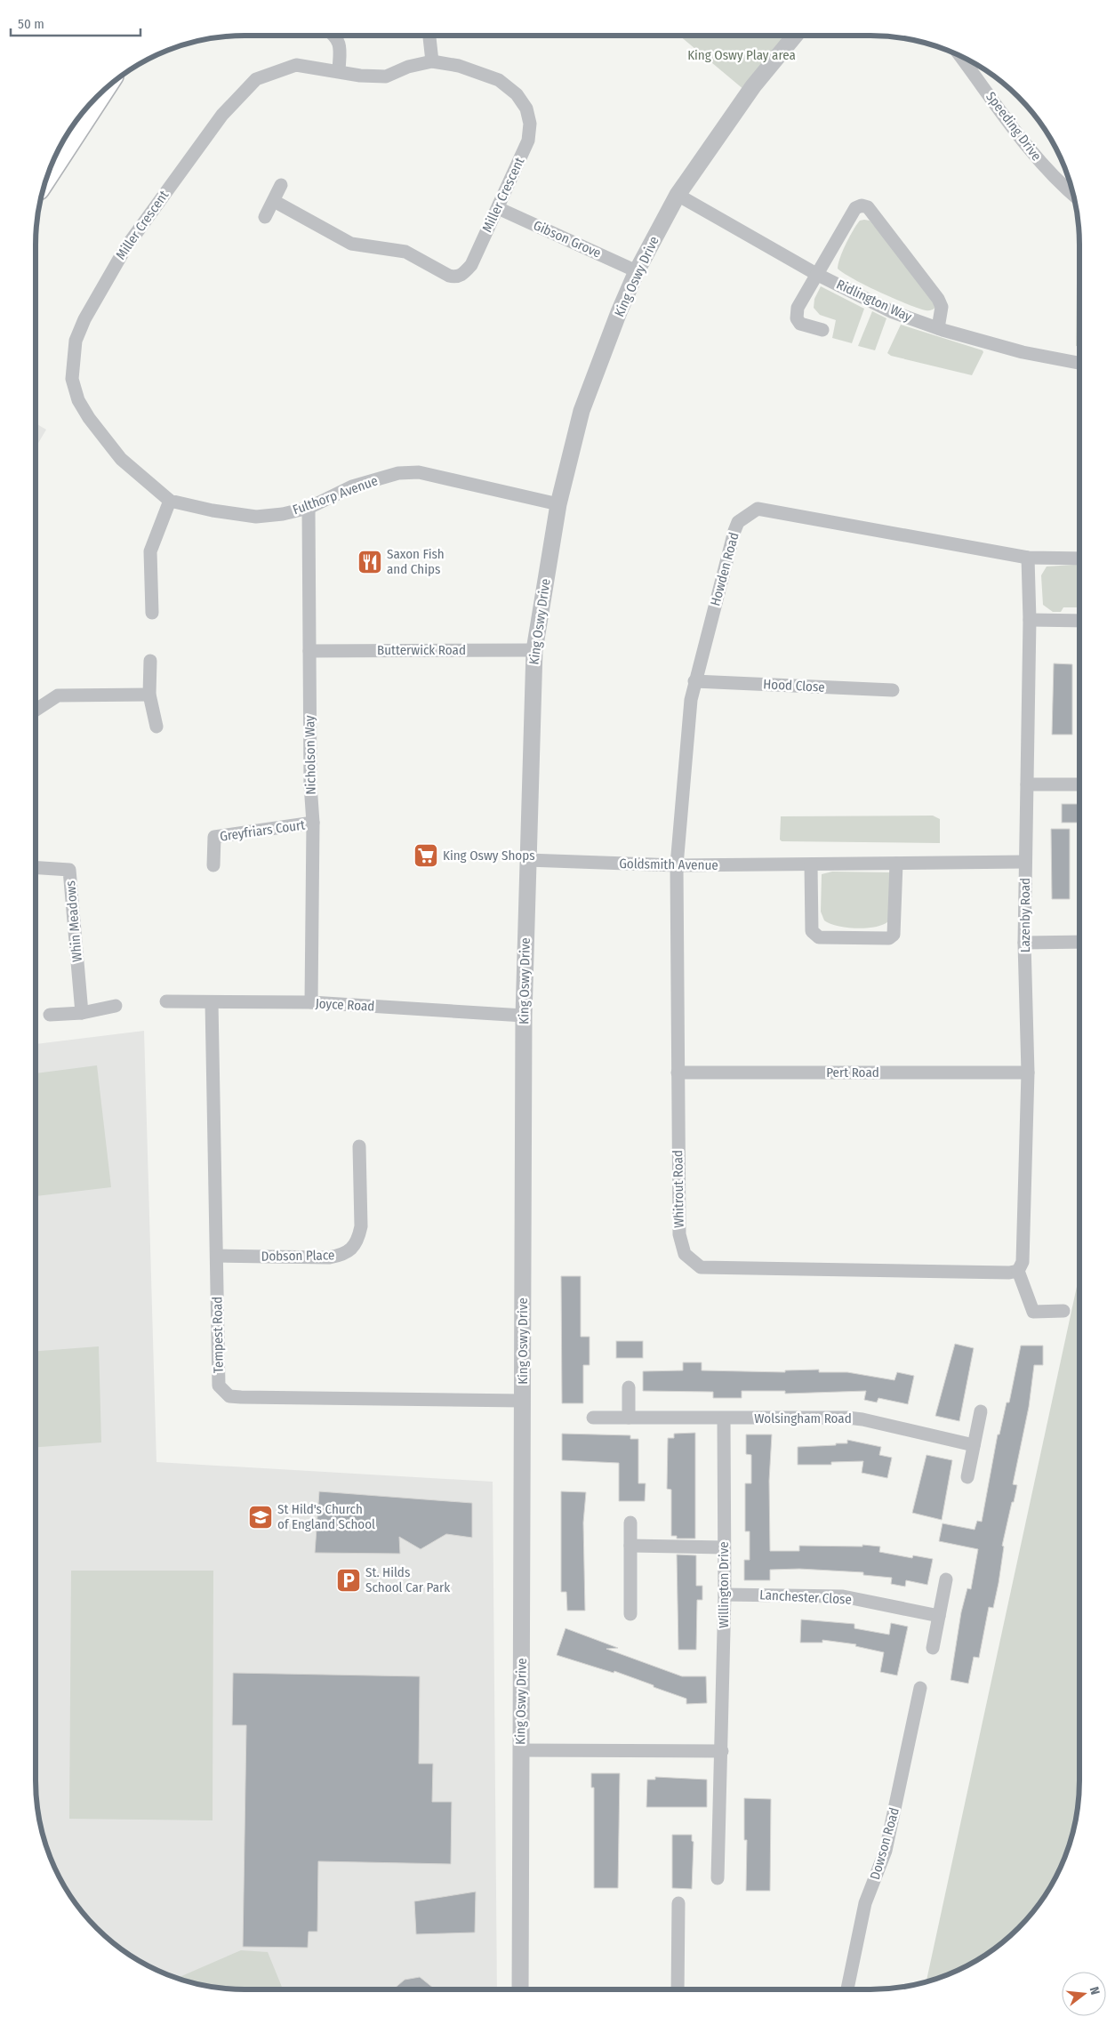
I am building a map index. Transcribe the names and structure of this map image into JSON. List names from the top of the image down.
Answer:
{
  "streets": {
    "street": [
      "Speeding Drive",
      "Miller Crescent",
      "Gibson Grove",
      "King Oswy Drive",
      "Ridlington Way",
      "Fulthorp Avenue",
      "Howden Road",
      "Butterwick Road",
      "Hood Close",
      "Nicholson Way",
      "Greyfriars Court",
      "Goldsmith Avenue",
      "Lazenby Road",
      "Whin Meadows",
      "Joyce Road",
      "Pert Road",
      "Whitrout Road",
      "Dobson Place",
      "Tempest Road",
      "Wolsingham Road",
      "Willington Drive",
      "Lanchester Close",
      "Dowson Road"
    ]
  },
  "crossings": [
    ["Miller Crescent", "Gibson Grove"],
    ["Miller Crescent", "Fulthorp Avenue"],
    ["Gibson Grove", "King Oswy Drive"],
    ["King Oswy Drive", "Ridlington Way"],
    ["King Oswy Drive", "Fulthorp Avenue"],
    ["King Oswy Drive", "Butterwick Road"],
    ["King Oswy Drive", "Goldsmith Avenue"],
    ["King Oswy Drive", "Joyce Road"],
    ["King Oswy Drive", "Tempest Road"],
    ["Fulthorp Avenue", "Nicholson Way"],
    ["Howden Road", "Hood Close"],
    ["Howden Road", "Goldsmith Avenue"],
    ["Howden Road", "Lazenby Road"],
    ["Howden Road", "Whitrout Road"],
    ["Butterwick Road", "Nicholson Way"],
    ["Nicholson Way", "Greyfriars Court"],
    ["Nicholson Way", "Joyce Road"],
    ["Goldsmith Avenue", "Lazenby Road"],
    ["Goldsmith Avenue", "Whitrout Road"],
    ["Lazenby Road", "Pert Road"],
    ["Lazenby Road", "Whitrout Road"],
    ["Joyce Road", "Tempest Road"],
    ["Pert Road", "Whitrout Road"],
    ["Dobson Place", "Tempest Road"],
    ["Wolsingham Road", "Willington Drive"],
    ["Willington Drive", "Lanchester Close"]
  ],
  "parks": ["King Oswy Play area"],
  "places": {
    "restaurant": ["Saxon Fish and Chips"],
    "supermarket": ["King Oswy Shops"],
    "school or university": ["St Hild's Church of England School"],
    "parking": ["St. Hilds School Car Park"]
  },
  "scale_bar": "50 m",
  "north": "right"
}
